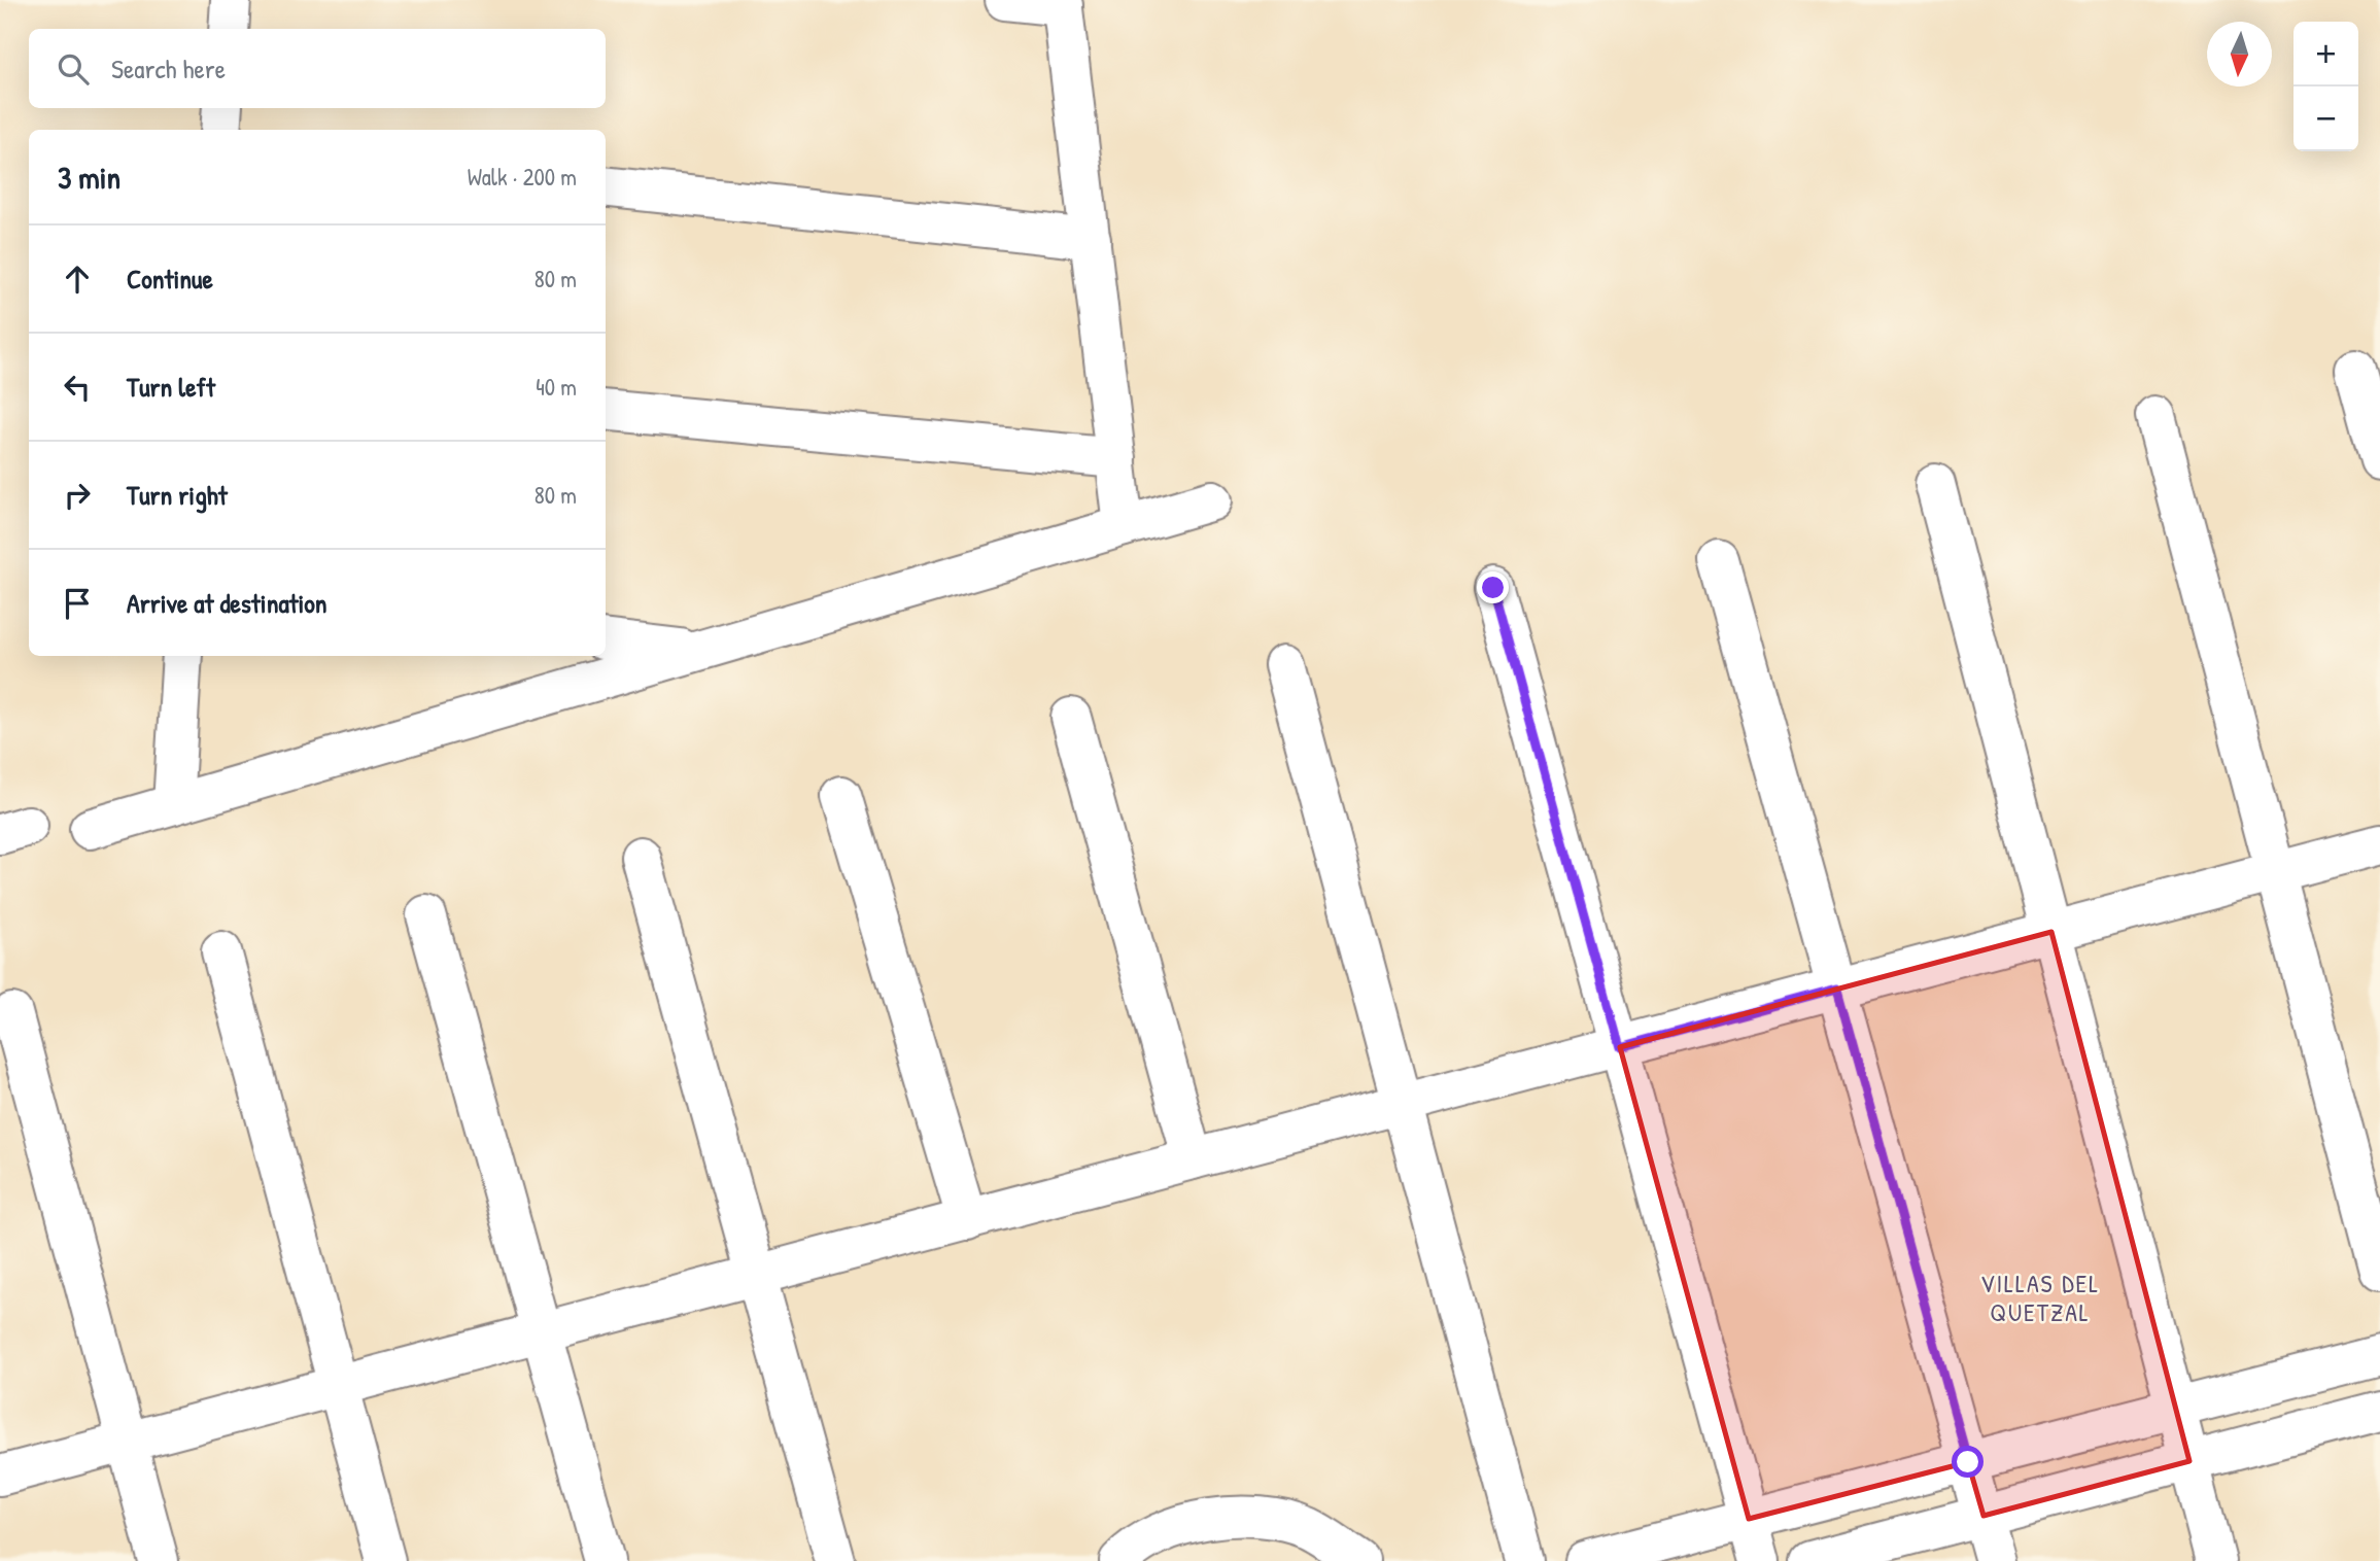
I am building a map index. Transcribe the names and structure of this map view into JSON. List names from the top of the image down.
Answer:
{
  "districts": ["VILLAS DEL QUETZAL"],
  "north": "bottom",
  "page": {
    "map_buttons": ["+", "−"],
    "search": "Search here",
    "heading": ["3 min", "Walk · 200 m"],
    "list": [
      ["Continue", "80 m"],
      ["Turn left", "40 m"],
      ["Turn right", "80 m"],
      "Arrive at destination"
    ]
  }
}
